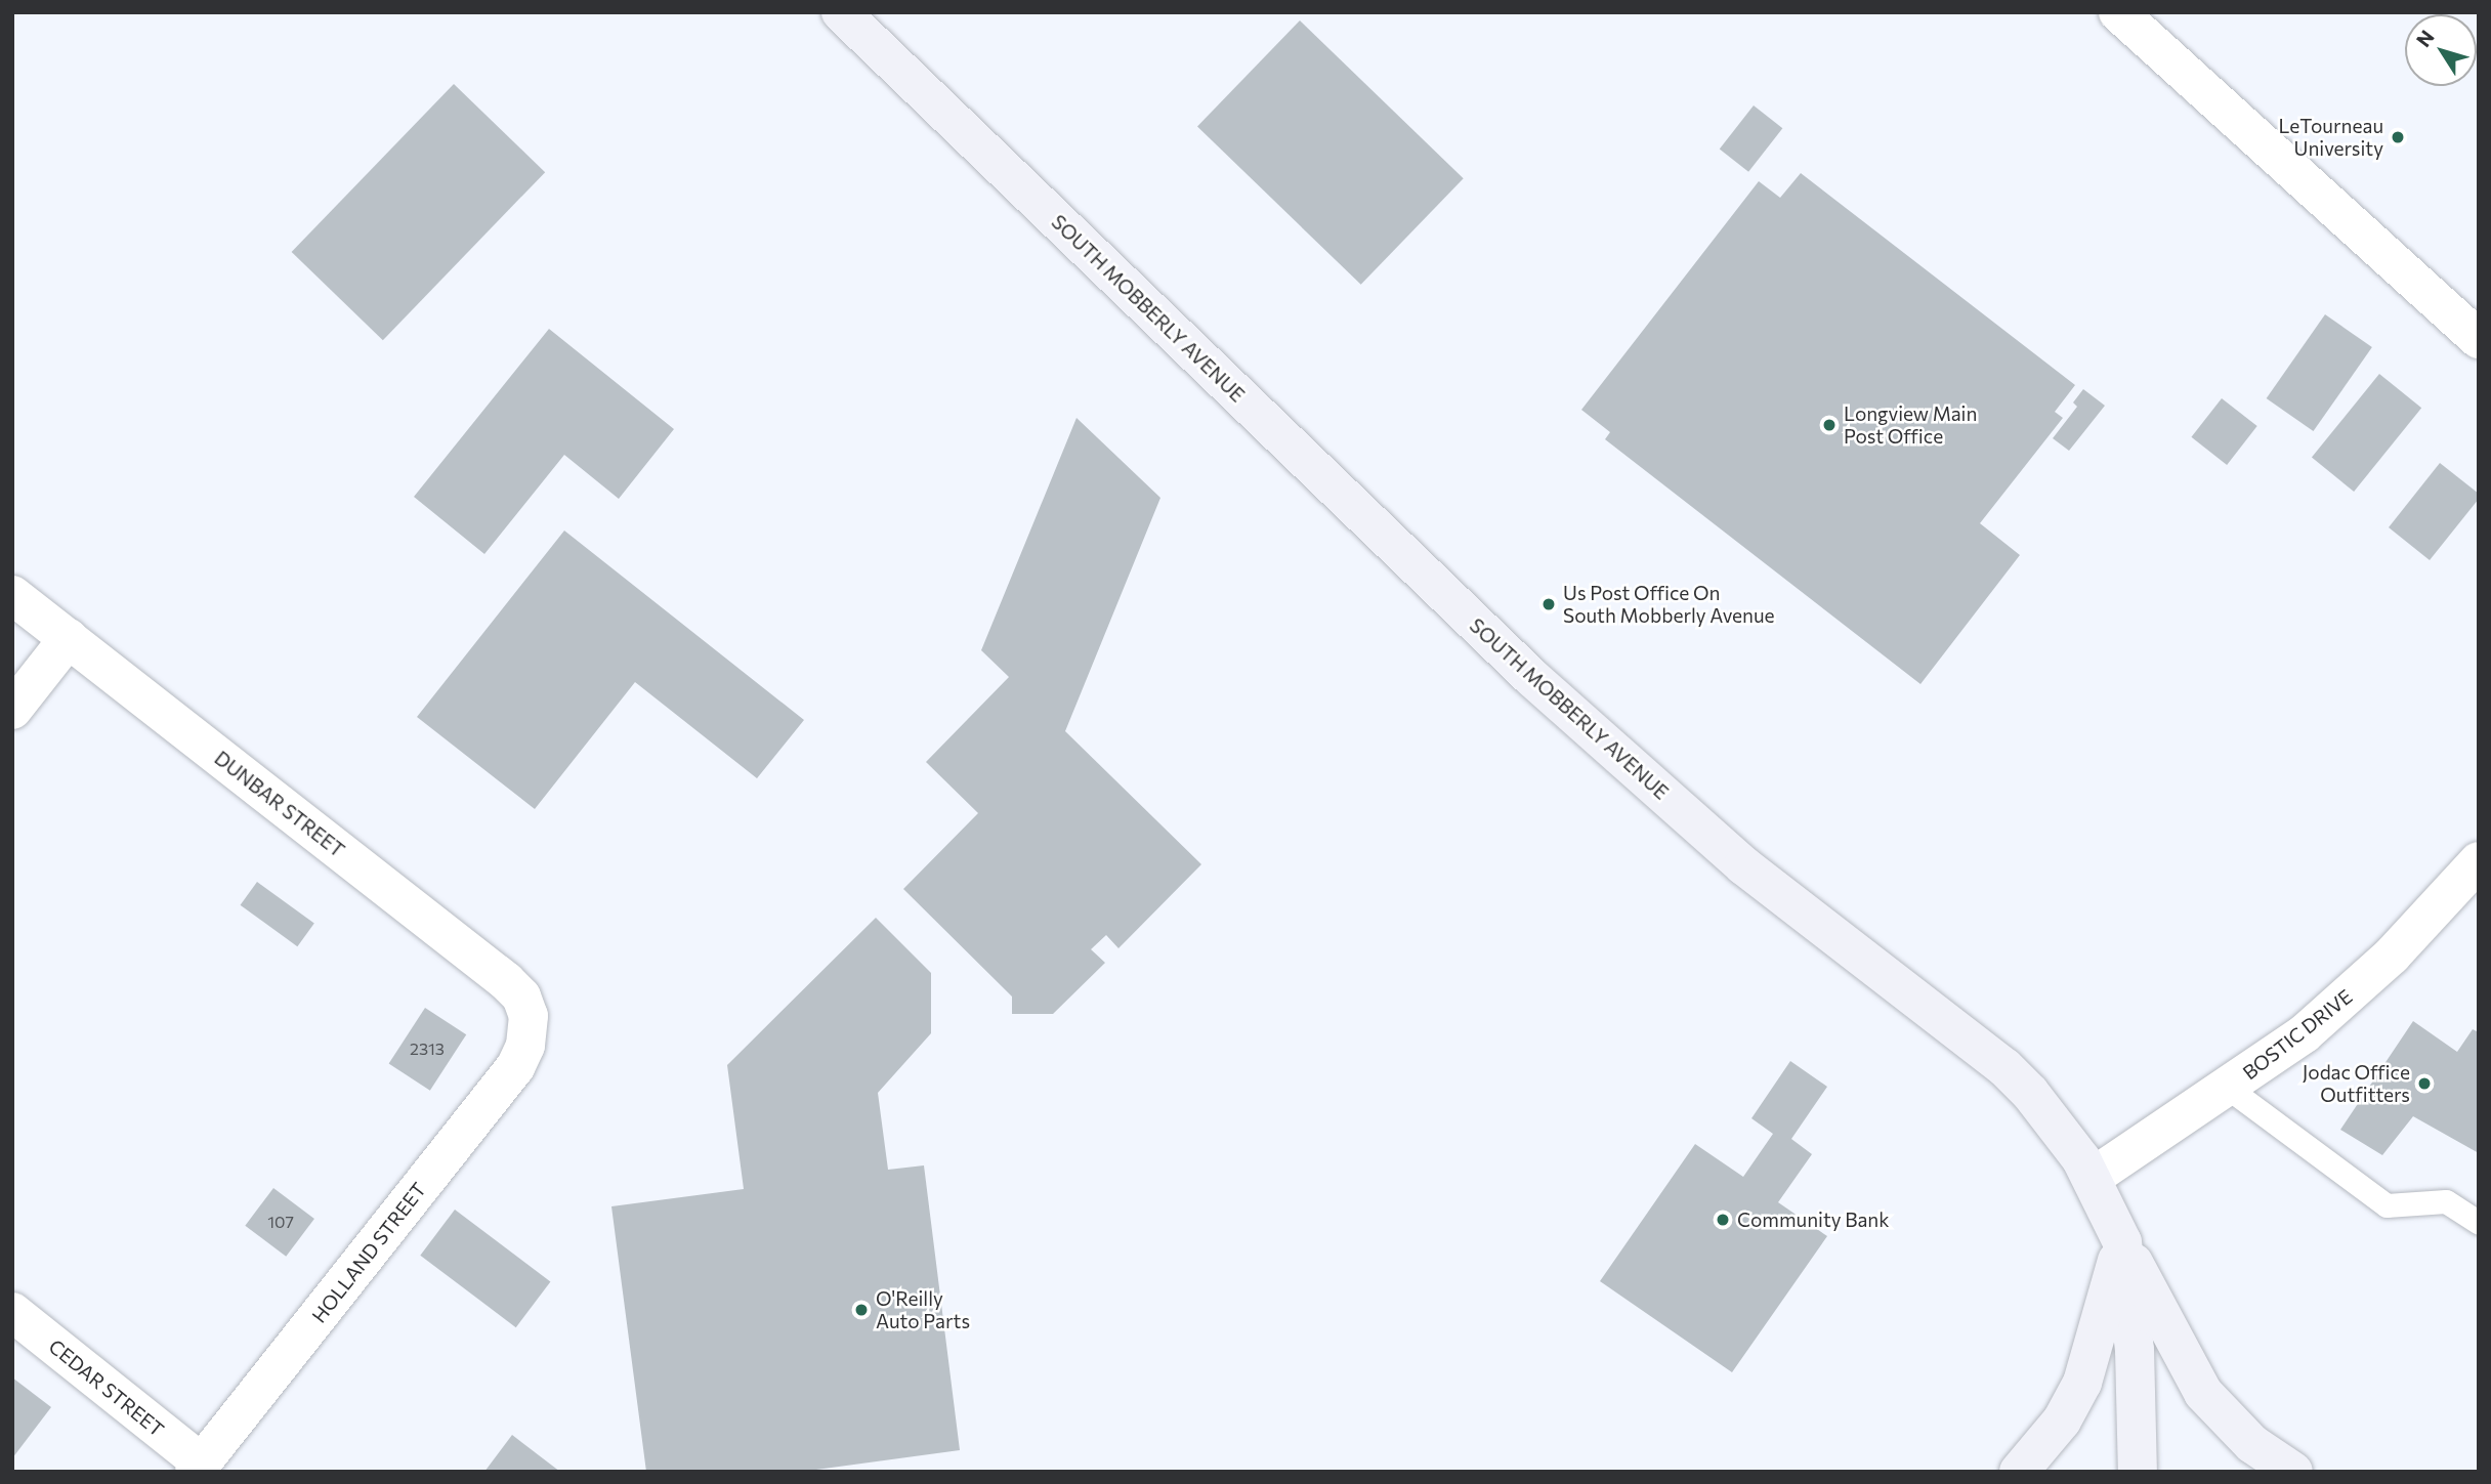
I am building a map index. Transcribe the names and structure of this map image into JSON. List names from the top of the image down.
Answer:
{
  "streets": {
    "main road": ["SOUTH MOBBERLY AVENUE"],
    "street": [
      "DUNBAR STREET",
      "BOSTIC DRIVE",
      "HOLLAND STREET",
      "CEDAR STREET"
    ]
  },
  "crossings": [
    ["SOUTH MOBBERLY AVENUE", "BOSTIC DRIVE"],
    ["DUNBAR STREET", "HOLLAND STREET"],
    ["HOLLAND STREET", "CEDAR STREET"]
  ],
  "places": [
    "LeTourneau University",
    "Longview Main Post Office",
    "Us Post Office On South Mobberly Avenue",
    "Jodac Office Outfitters",
    "Community Bank",
    "O'Reilly Auto Parts"
  ],
  "house_numbers": ["2313", "107"],
  "north": "top left"
}
